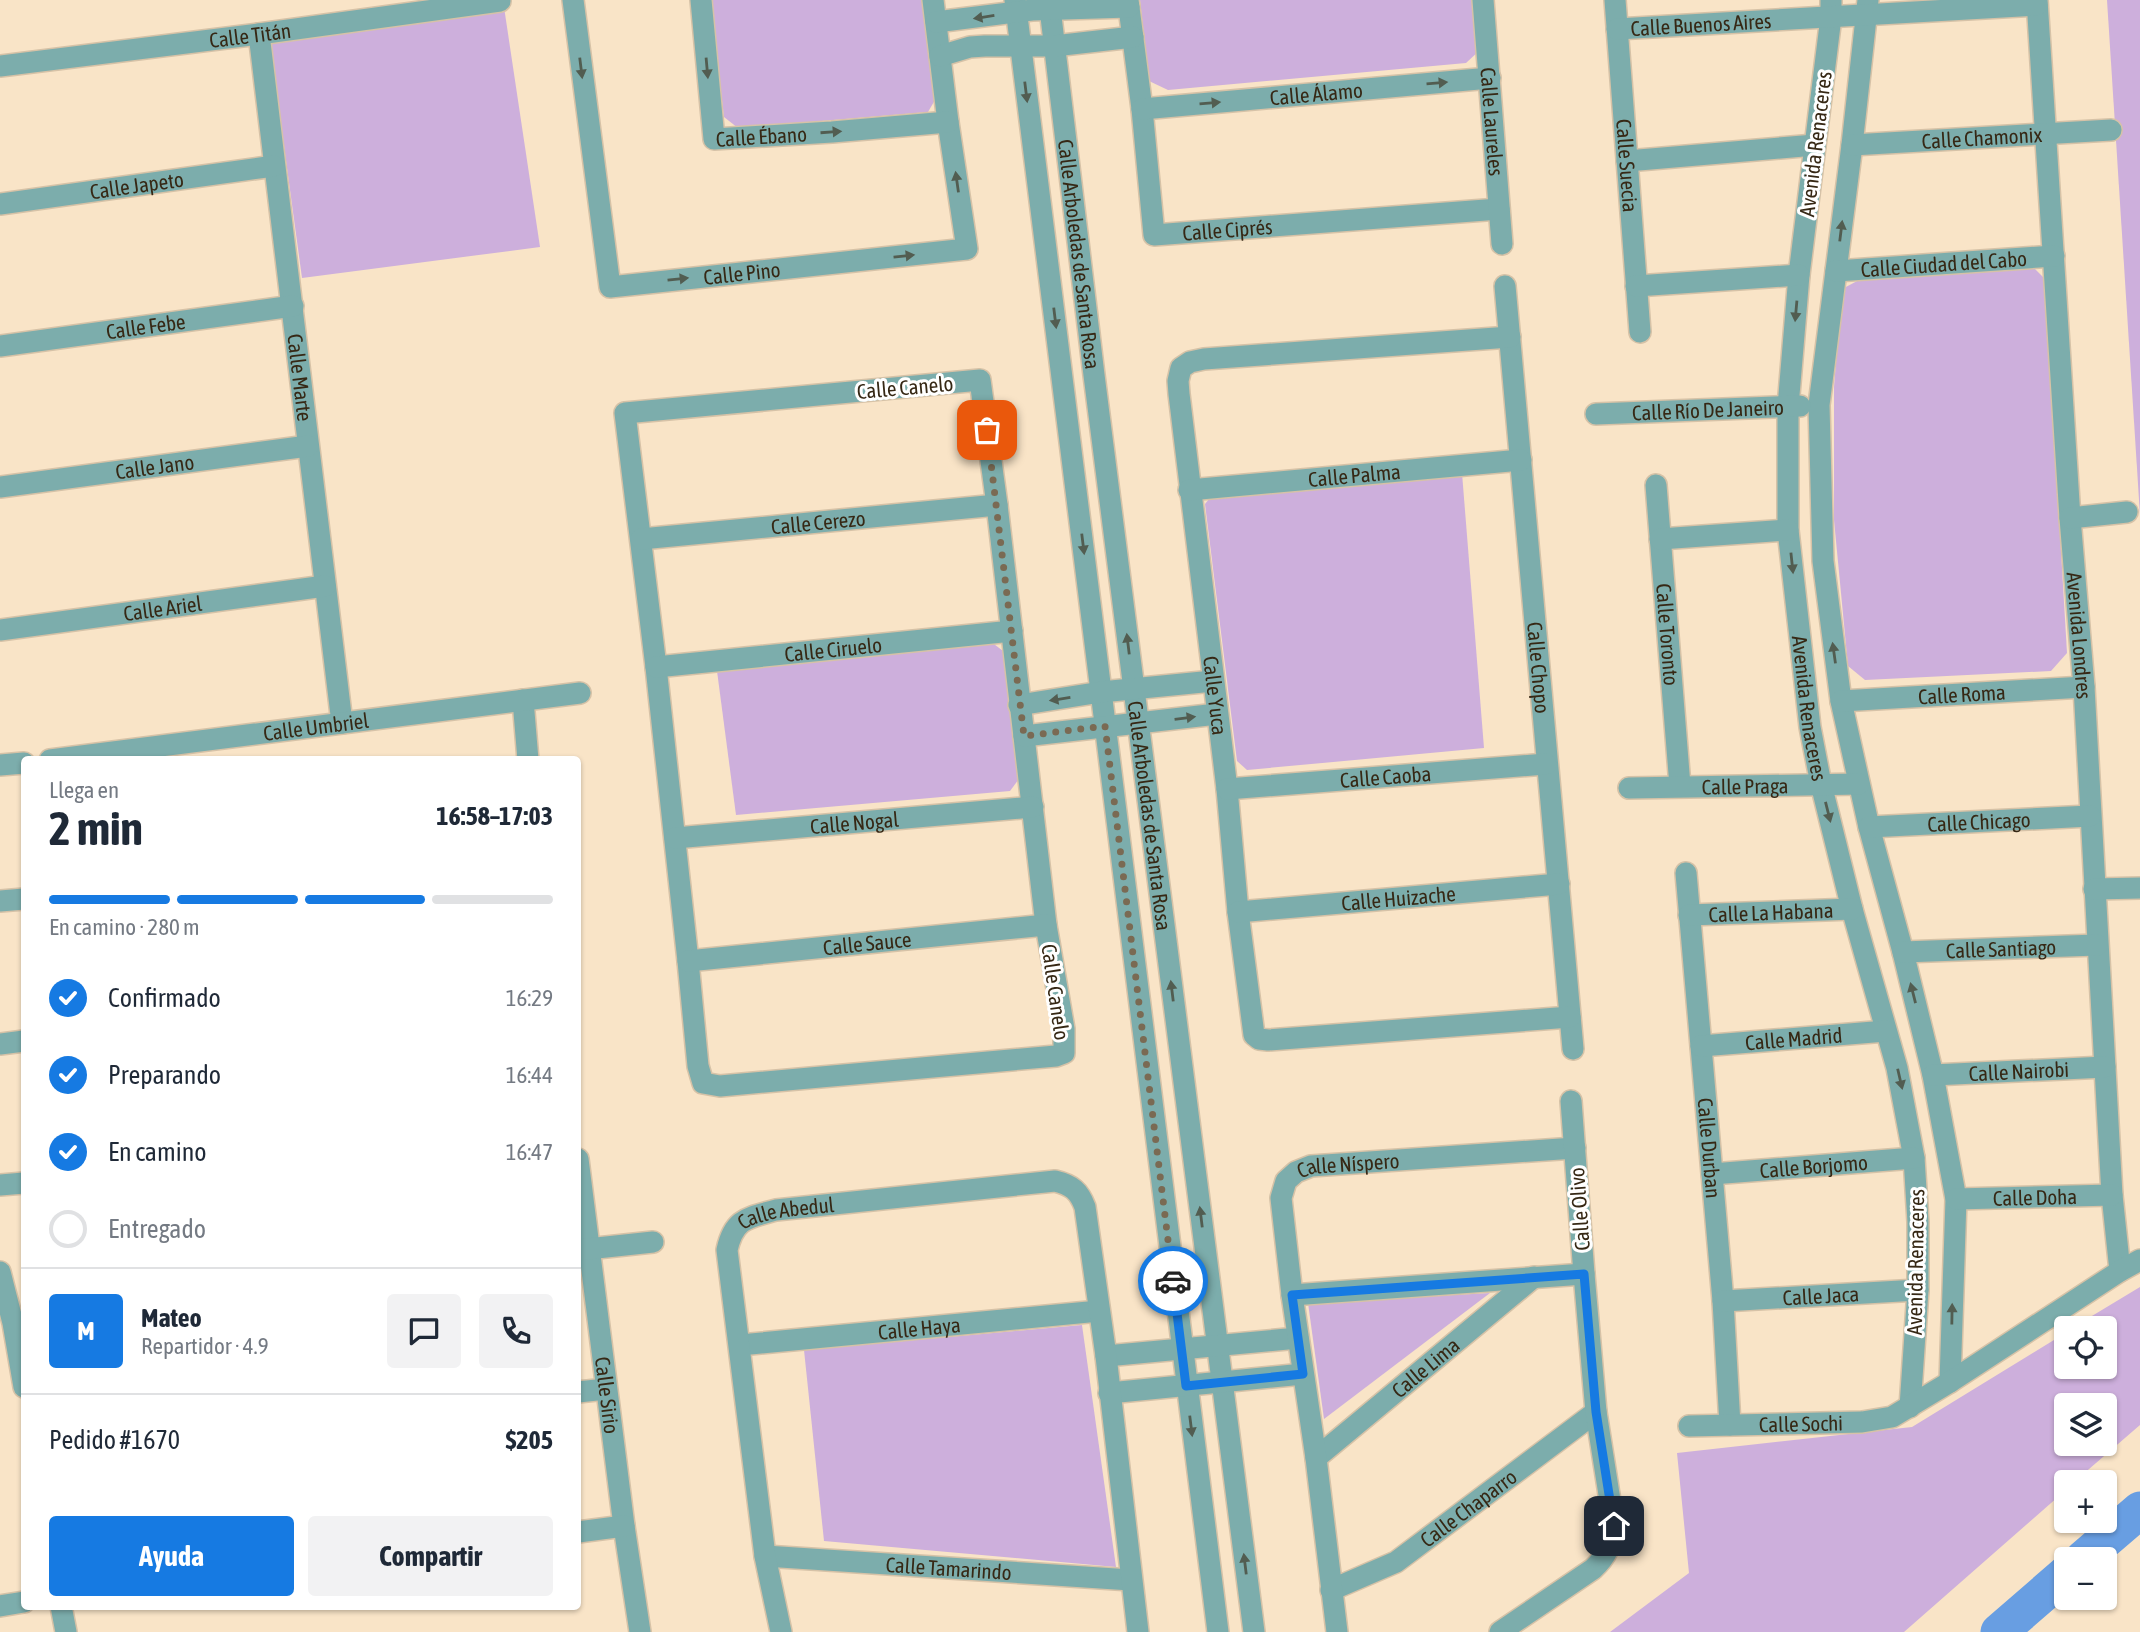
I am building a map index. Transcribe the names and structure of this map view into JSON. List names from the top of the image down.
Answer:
{
  "streets": {
    "street": [
      "Calle Buenos Aires",
      "Calle Titán",
      "Calle Álamo",
      "Calle Laureles",
      "Calle Ébano",
      "Calle Chamonix",
      "Avenida Renaceres",
      "Calle Suecia",
      "Calle Japeto",
      "Calle Ciprés",
      "Calle Arboledas de Santa Rosa",
      "Calle Ciudad del Cabo",
      "Calle Pino",
      "Calle Febe",
      "Calle Marte",
      "Calle Canelo",
      "Calle Río De Janeiro",
      "Calle Jano",
      "Calle Palma",
      "Calle Cerezo",
      "Calle Ariel",
      "Calle Toronto",
      "Avenida Londres",
      "Calle Ciruelo",
      "Calle Chopo",
      "Calle Roma",
      "Calle Yuca",
      "Calle Umbriel",
      "Calle Caoba",
      "Calle Praga",
      "Calle Chicago",
      "Calle Nogal",
      "Calle Huizache",
      "Calle La Habana",
      "Calle Sauce",
      "Calle Santiago",
      "Calle Madrid",
      "Calle Nairobi",
      "Calle Durban",
      "Calle Borjomo",
      "Calle Níspero",
      "Calle Doha",
      "Calle Olivo",
      "Calle Abedul",
      "Calle Jaca",
      "Calle Haya",
      "Calle Lima",
      "Calle Sirio",
      "Calle Sochi",
      "Calle Chaparro",
      "Calle Tamarindo"
    ]
  },
  "crossings": [
    ["Calle Buenos Aires", "Avenida Renaceres"],
    ["Calle Buenos Aires", "Calle Suecia"],
    ["Calle Buenos Aires", "Avenida Londres"],
    ["Calle Titán", "Calle Marte"],
    ["Calle Álamo", "Calle Laureles"],
    ["Calle Álamo", "Calle Ciprés"],
    ["Calle Laureles", "Calle Ciprés"],
    ["Calle Ébano", "Calle Pino"],
    ["Calle Chamonix", "Avenida Renaceres"],
    ["Calle Chamonix", "Avenida Londres"],
    ["Avenida Renaceres", "Calle Ciudad del Cabo"],
    ["Avenida Renaceres", "Calle Río De Janeiro"],
    ["Avenida Renaceres", "Calle Roma"],
    ["Avenida Renaceres", "Calle Praga"],
    ["Avenida Renaceres", "Calle Chicago"],
    ["Avenida Renaceres", "Calle La Habana"],
    ["Avenida Renaceres", "Calle Santiago"],
    ["Avenida Renaceres", "Calle Madrid"],
    ["Avenida Renaceres", "Calle Nairobi"],
    ["Avenida Renaceres", "Calle Borjomo"],
    ["Avenida Renaceres", "Calle Doha"],
    ["Avenida Renaceres", "Calle Jaca"],
    ["Avenida Renaceres", "Calle Sochi"],
    ["Calle Japeto", "Calle Marte"],
    ["Calle Ciprés", "Calle Arboledas de Santa Rosa"],
    ["Calle Ciudad del Cabo", "Avenida Londres"],
    ["Calle Febe", "Calle Marte"],
    ["Calle Marte", "Calle Jano"],
    ["Calle Marte", "Calle Ariel"],
    ["Calle Marte", "Calle Umbriel"],
    ["Calle Canelo", "Calle Cerezo"],
    ["Calle Canelo", "Calle Ciruelo"],
    ["Calle Canelo", "Calle Nogal"],
    ["Calle Canelo", "Calle Sauce"],
    ["Calle Palma", "Calle Chopo"],
    ["Calle Palma", "Calle Yuca"],
    ["Calle Toronto", "Calle Praga"],
    ["Avenida Londres", "Calle Roma"],
    ["Avenida Londres", "Calle Chicago"],
    ["Avenida Londres", "Calle Santiago"],
    ["Avenida Londres", "Calle Nairobi"],
    ["Avenida Londres", "Calle Doha"],
    ["Avenida Londres", "Calle Sochi"],
    ["Calle Chopo", "Calle Yuca"],
    ["Calle Chopo", "Calle Caoba"],
    ["Calle Chopo", "Calle Huizache"],
    ["Calle Yuca", "Calle Caoba"],
    ["Calle Yuca", "Calle Huizache"],
    ["Calle La Habana", "Calle Durban"],
    ["Calle Madrid", "Calle Durban"],
    ["Calle Durban", "Calle Borjomo"],
    ["Calle Durban", "Calle Jaca"],
    ["Calle Durban", "Calle Sochi"],
    ["Calle Níspero", "Calle Olivo"],
    ["Calle Níspero", "Calle Lima"],
    ["Calle Níspero", "Calle Chaparro"],
    ["Calle Olivo", "Calle Chaparro"],
    ["Calle Abedul", "Calle Haya"],
    ["Calle Abedul", "Calle Tamarindo"]
  ],
  "one_way": ["Calle Álamo"],
  "page": {
    "heading": ["2 min", "Llega en", "16:58–17:03"],
    "panel": [
      "Mateo",
      "Repartidor · 4.9",
      "Pedido #1670",
      "$205"
    ],
    "bar": "En camino · 280 m",
    "list": [
      ["Confirmado", "16:29"],
      ["Preparando", "16:44"],
      ["En camino", "16:47"],
      "Entregado"
    ],
    "round": "M",
    "map_buttons": ["+", "−"],
    "buttons": ["Ayuda", "Compartir"]
  }
}
